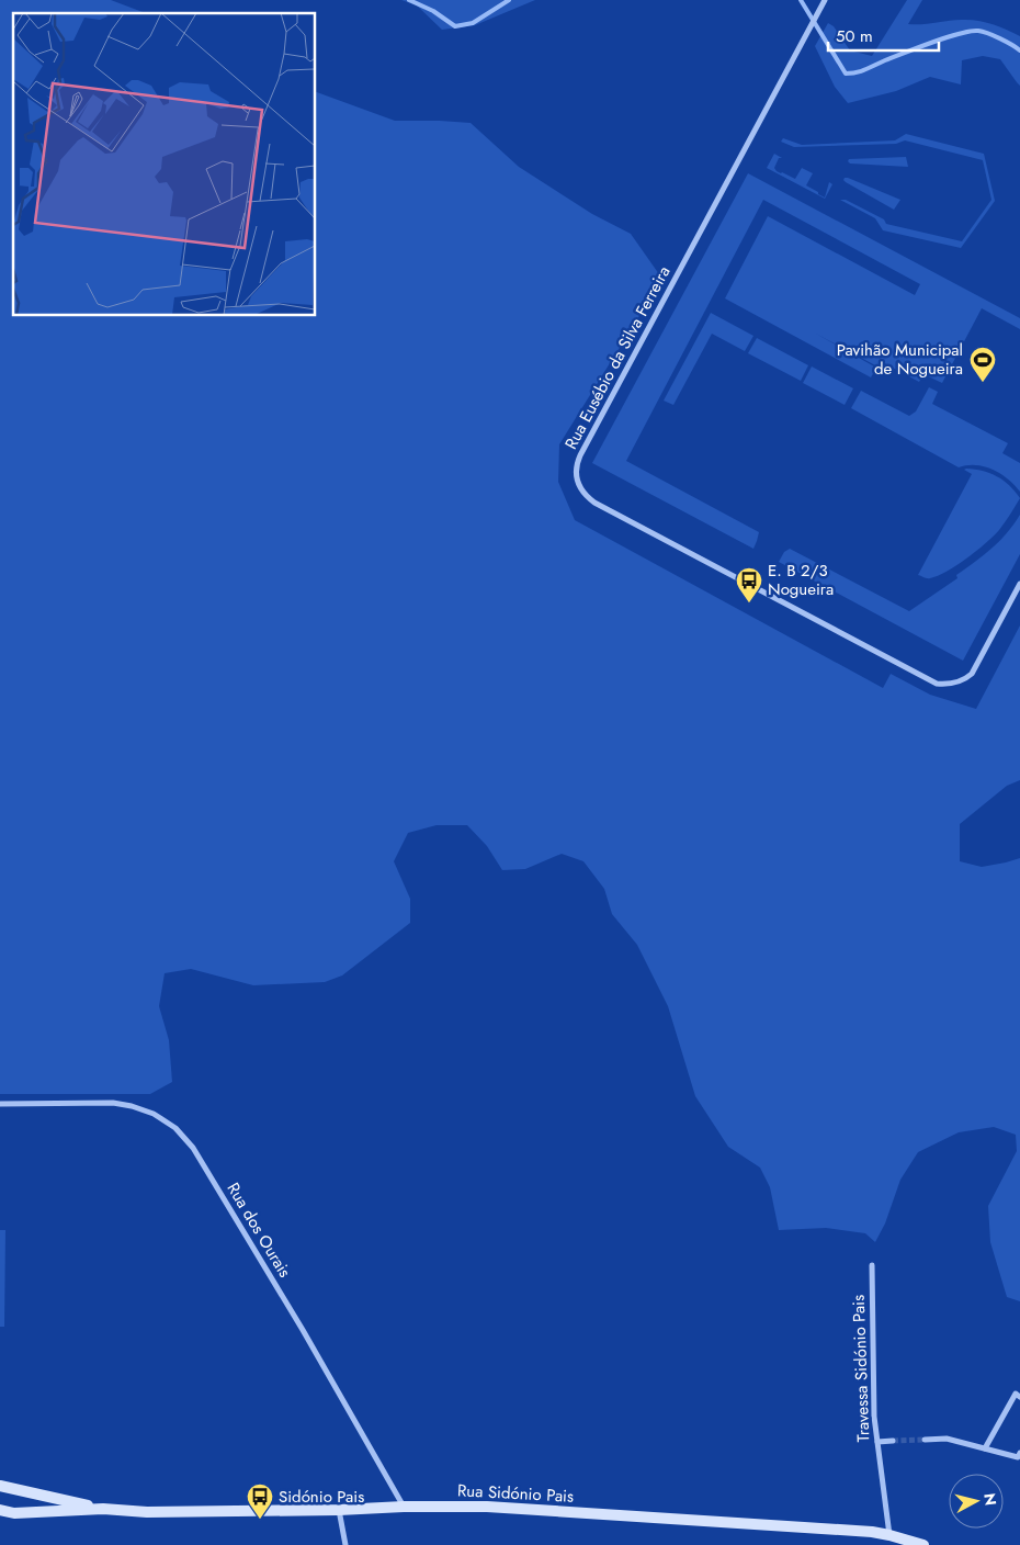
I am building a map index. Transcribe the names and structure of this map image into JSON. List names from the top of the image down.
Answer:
{
  "streets": {
    "main road": ["Rua Sidónio Pais"],
    "street": ["Rua Eusébio da Silva Ferreira", "Rua dos Ourais", "Travessa Sidónio Pais"]
  },
  "crossings": [
    ["Rua dos Ourais", "Rua Sidónio Pais"],
    ["Travessa Sidónio Pais", "Rua Sidónio Pais"]
  ],
  "places": {
    "sports": ["Pavihão Municipal de Nogueira"],
    "bus stop": ["E. B 2/3 Nogueira", "Sidónio Pais"]
  },
  "scale_bar": "50 m",
  "north": "right"
}
